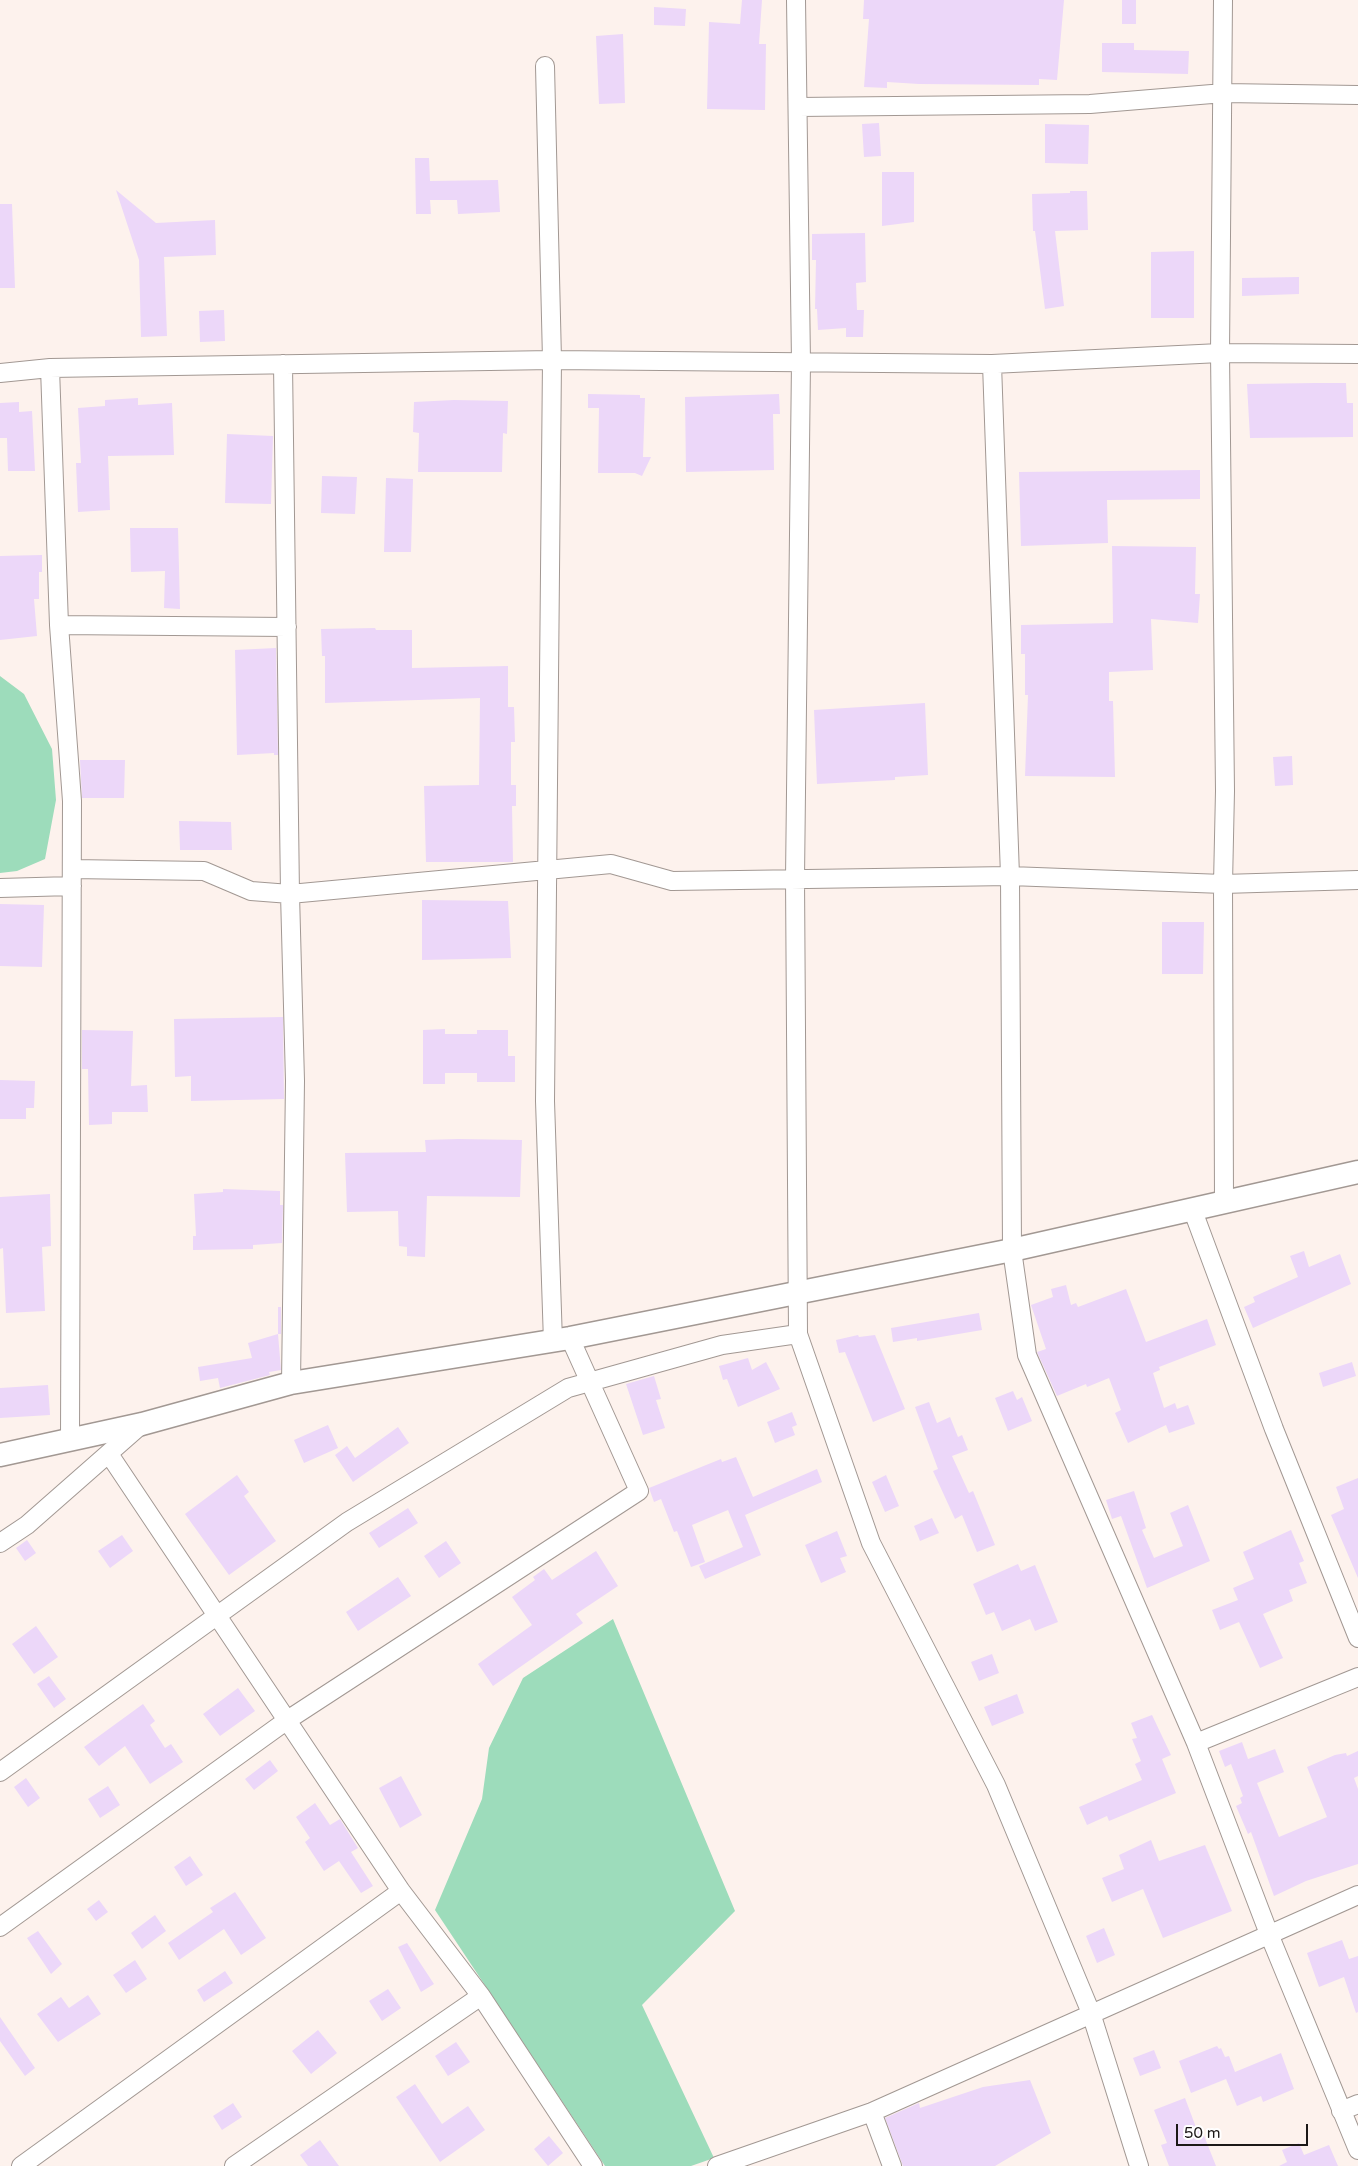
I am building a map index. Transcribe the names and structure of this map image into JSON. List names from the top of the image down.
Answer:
{
  "scale_bar": "50 m"
}
